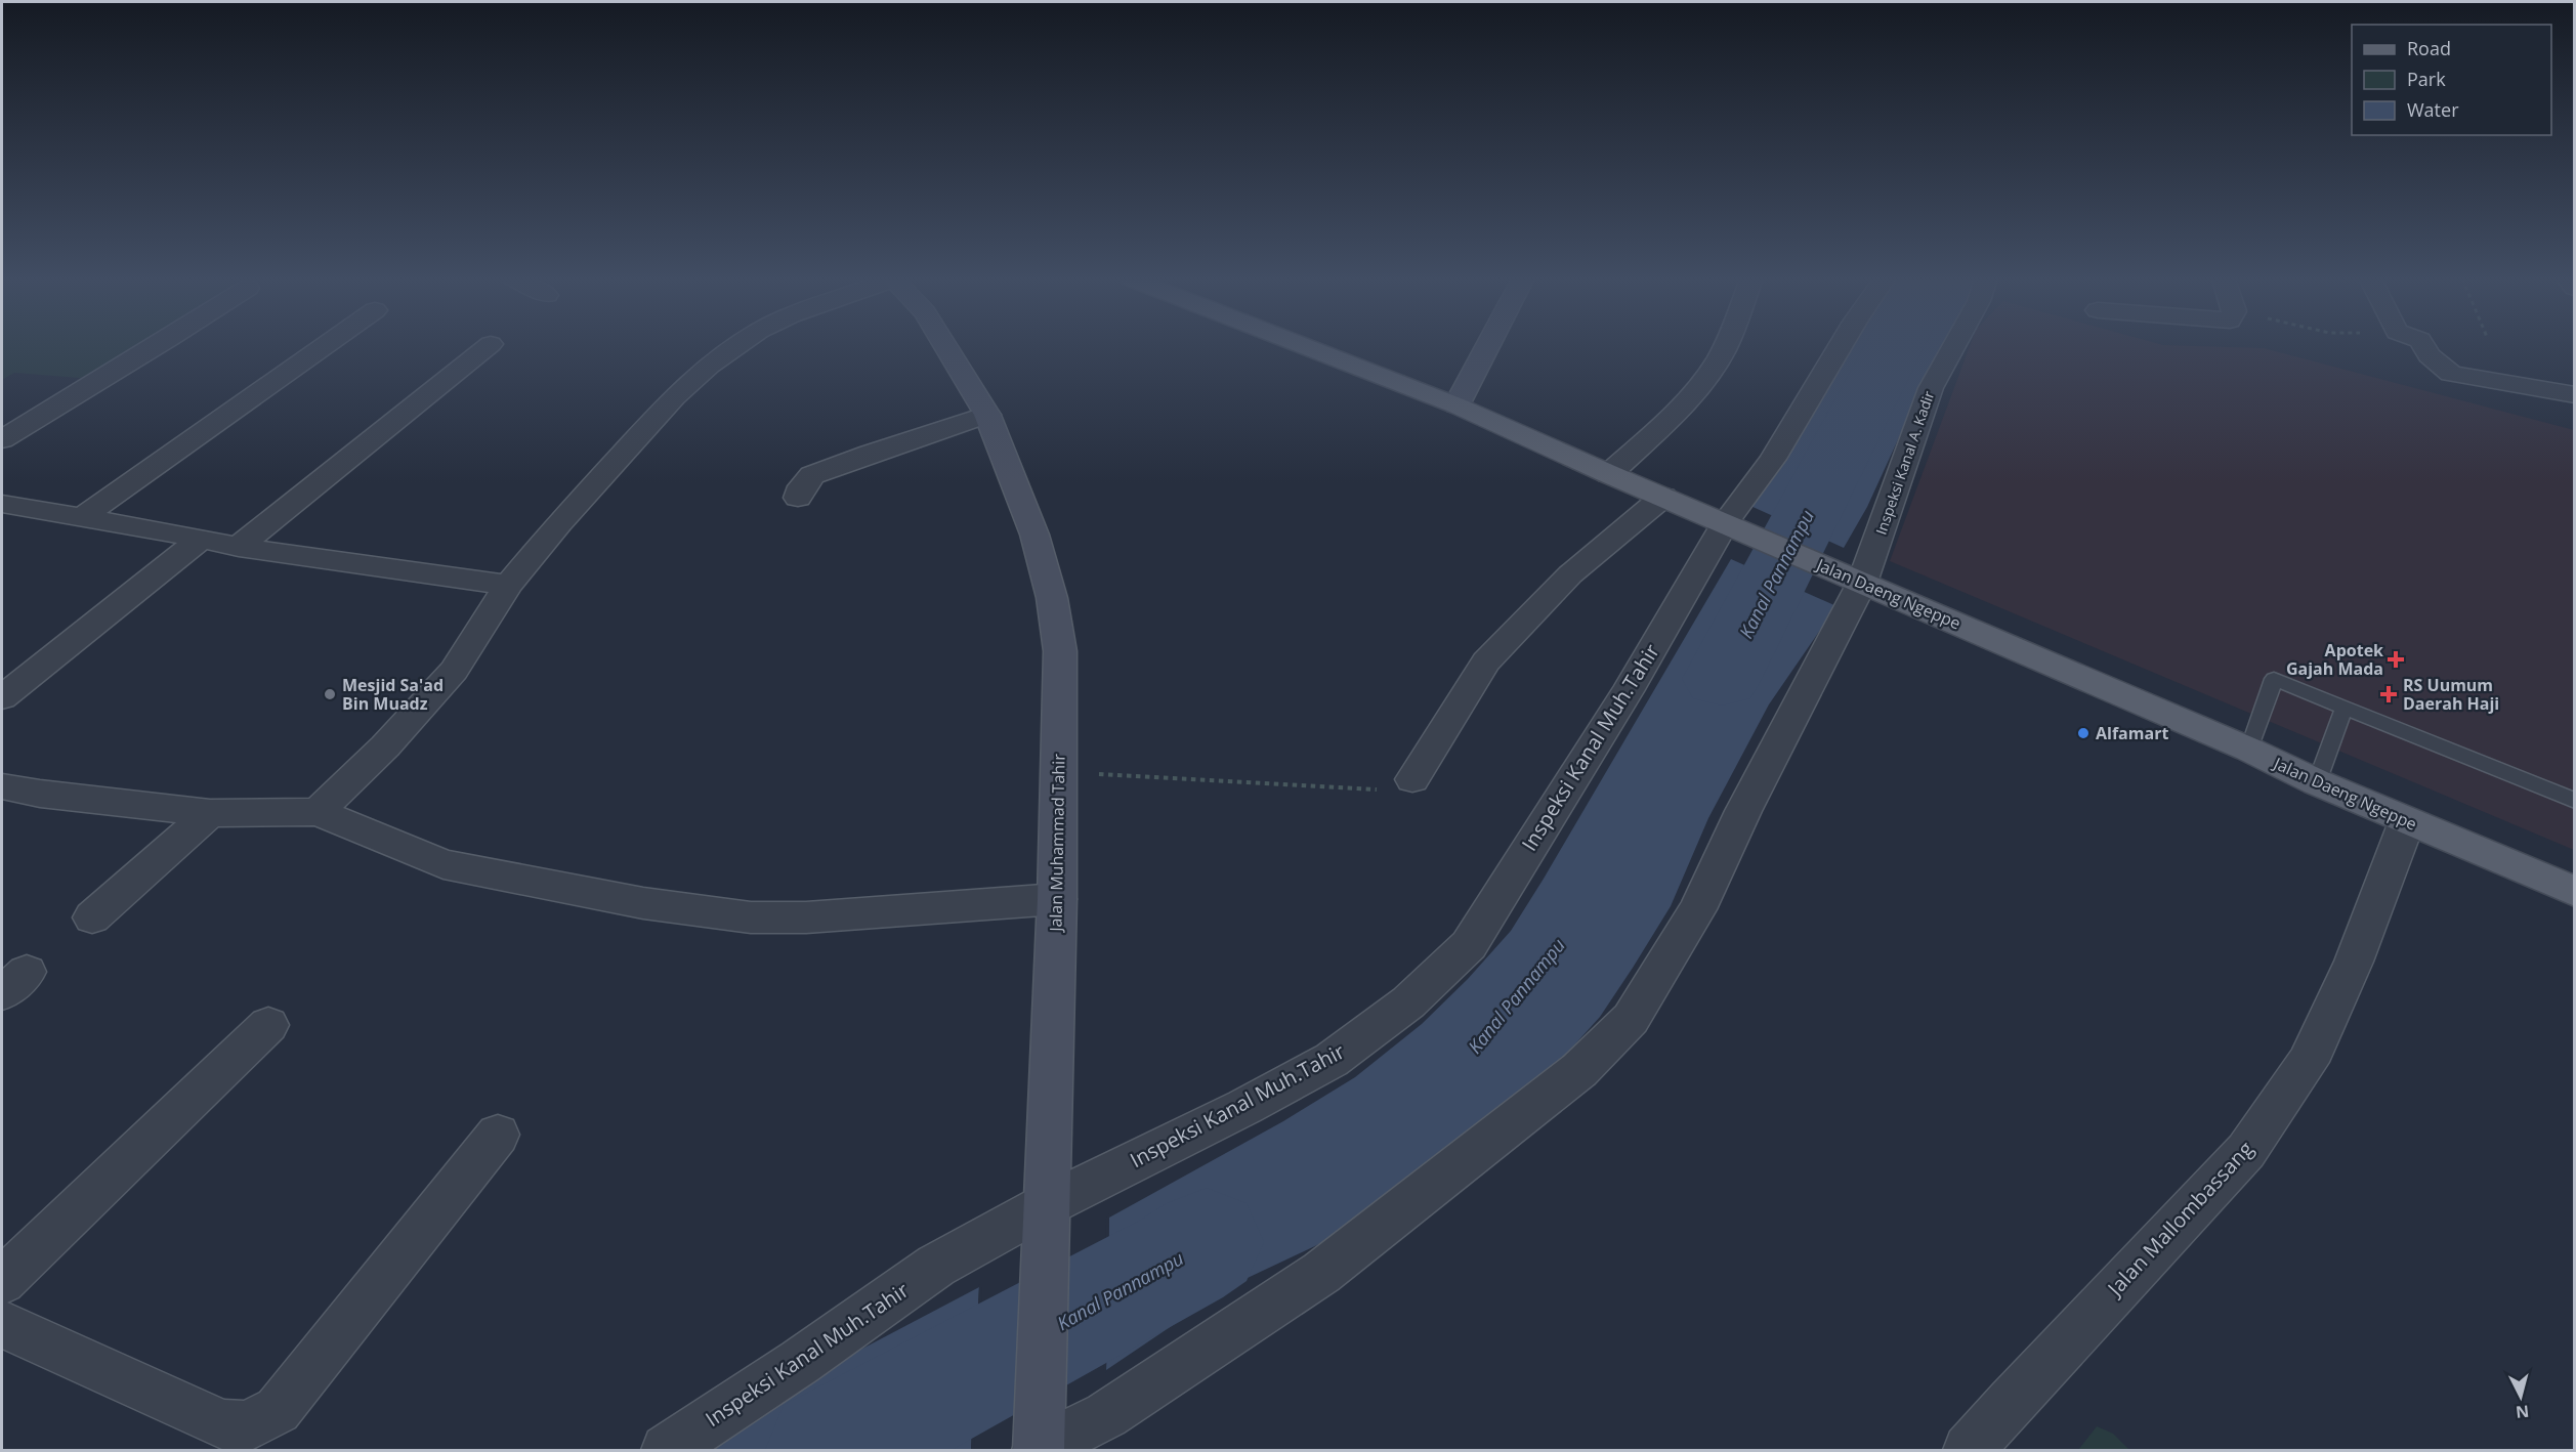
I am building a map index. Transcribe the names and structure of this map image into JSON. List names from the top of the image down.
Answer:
{
  "streets": {
    "main road": ["Jalan Daeng Ngeppe", "Jalan Muhammad Tahir"],
    "street": ["Inspeksi Kanal A. Kadir", "Inspeksi Kanal Muh.Tahir", "Jalan Mallombassang"]
  },
  "crossings": [
    ["Inspeksi Kanal A. Kadir", "Jalan Daeng Ngeppe"],
    ["Jalan Daeng Ngeppe", "Inspeksi Kanal Muh.Tahir"],
    ["Jalan Daeng Ngeppe", "Jalan Mallombassang"],
    ["Inspeksi Kanal Muh.Tahir", "Jalan Muhammad Tahir"]
  ],
  "water": ["Kanal Pannampu"],
  "places": {
    "health": ["Apotek Gajah Mada", "RS Uumum Daerah Haji"],
    "other": ["Mesjid Sa'ad Bin Muadz", "Alfamart"]
  },
  "legend": ["Road", "Park", "Water"],
  "north": "bottom"
}
